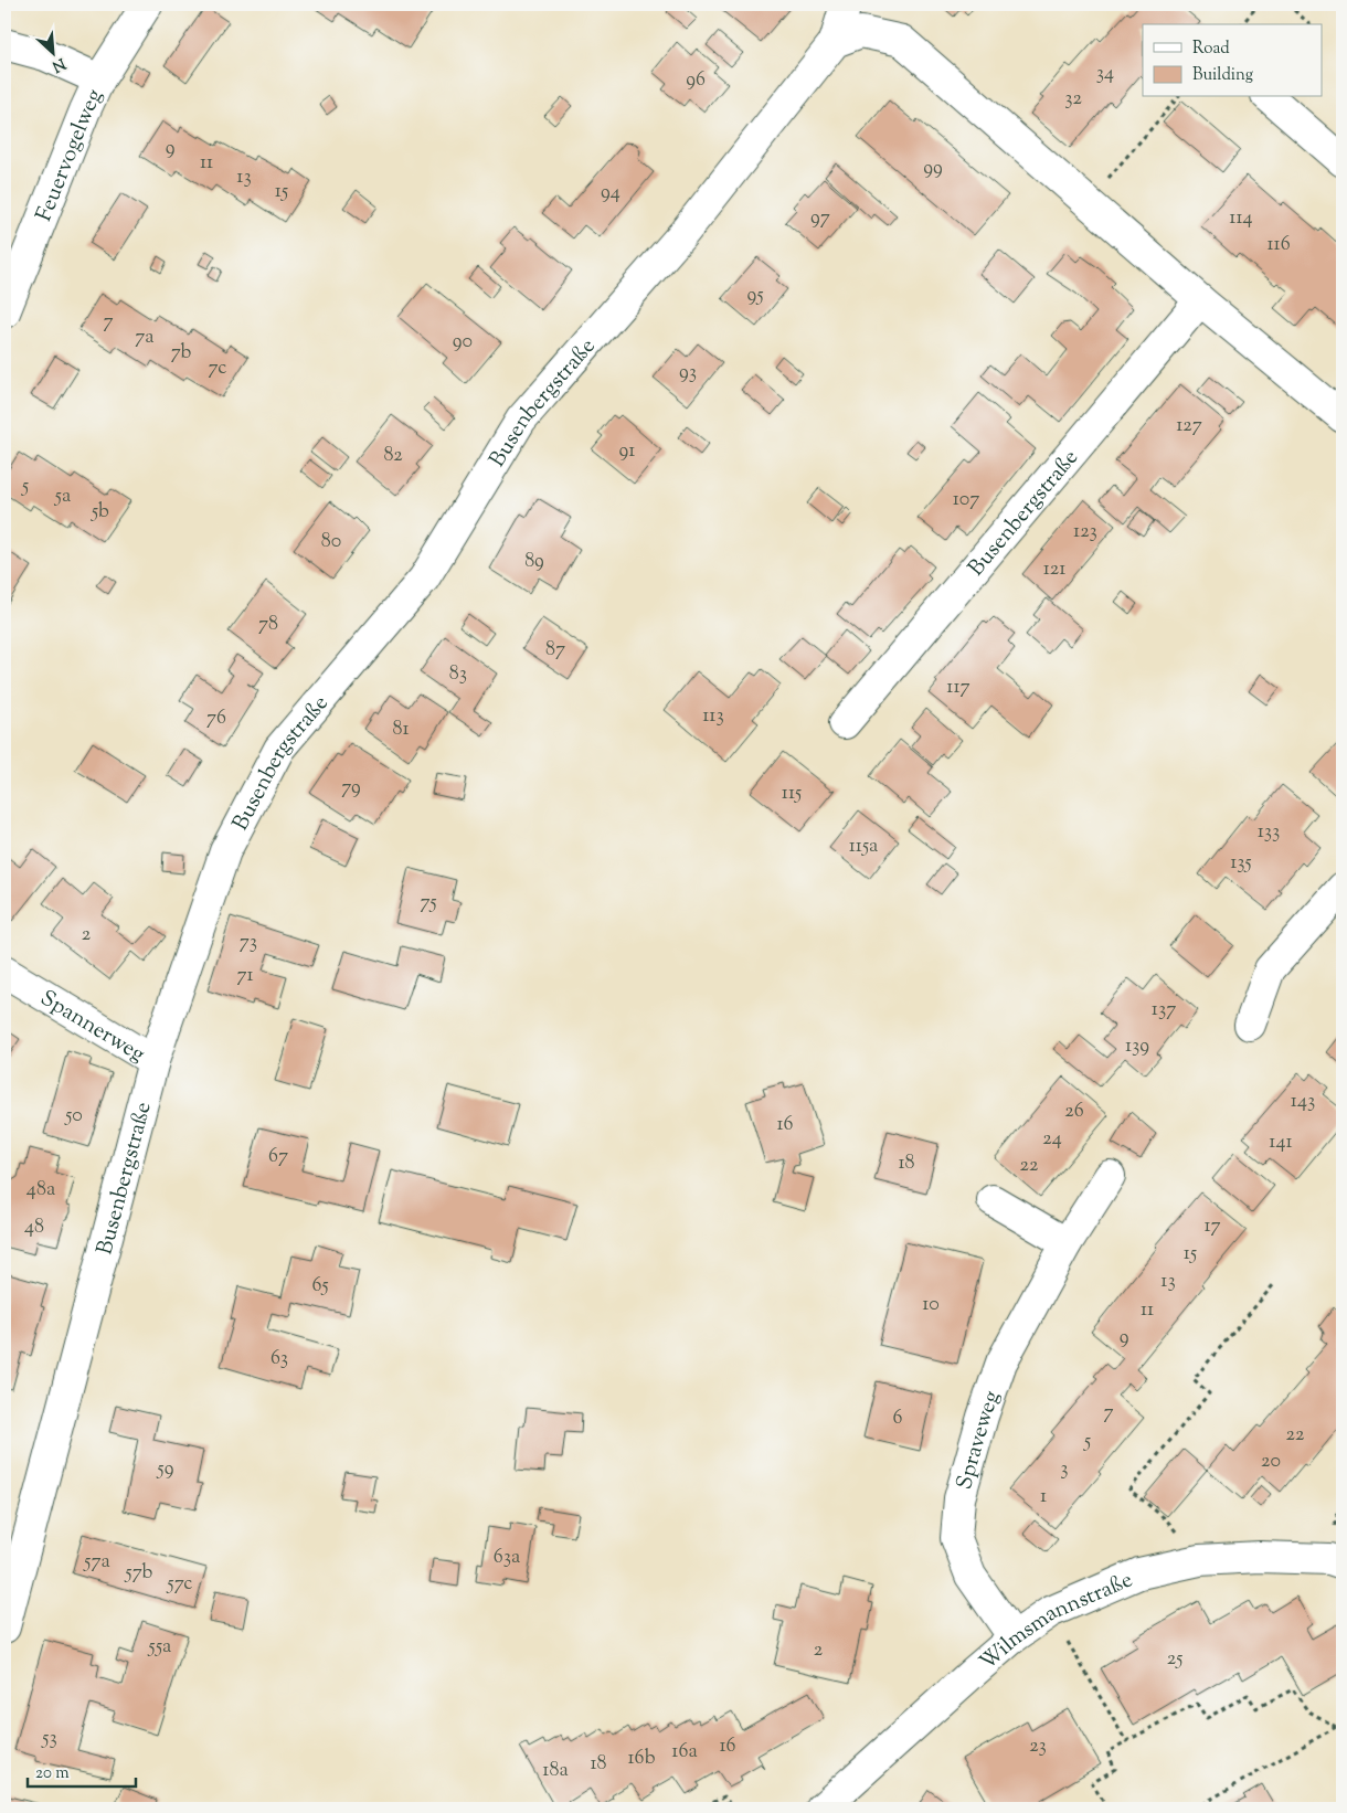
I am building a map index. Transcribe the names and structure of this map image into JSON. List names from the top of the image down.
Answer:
{
  "streets": {
    "street": [
      "Feuervogelweg",
      "Busenbergstraße",
      "Spannerweg",
      "Spraveweg",
      "Wilmsmannstraße"
    ]
  },
  "crossings": [
    ["Busenbergstraße", "Spannerweg"],
    ["Spraveweg", "Wilmsmannstraße"]
  ],
  "house_numbers": [
    "34",
    "96",
    "32",
    "9",
    "11",
    "99",
    "13",
    "15",
    "94",
    "97",
    "114",
    "116",
    "95",
    "7",
    "7a",
    "90",
    "7b",
    "7c",
    "93",
    "127",
    "91",
    "82",
    "5",
    "5a",
    "107",
    "5b",
    "123",
    "80",
    "89",
    "121",
    "78",
    "87",
    "83",
    "117",
    "113",
    "76",
    "81",
    "79",
    "115",
    "133",
    "115a",
    "135",
    "75",
    "2",
    "73",
    "71",
    "137",
    "139",
    "143",
    "26",
    "50",
    "16",
    "24",
    "141",
    "67",
    "18",
    "22",
    "48a",
    "17",
    "48",
    "15",
    "13",
    "65",
    "10",
    "11",
    "9",
    "63",
    "7",
    "6",
    "22",
    "5",
    "20",
    "59",
    "3",
    "1",
    "63a",
    "57a",
    "57b",
    "57c",
    "55a",
    "2",
    "25",
    "53",
    "16",
    "23",
    "16a",
    "16b",
    "18",
    "18a"
  ],
  "legend": ["Road", "Building"],
  "scale_bar": "20 m",
  "north": "bottom right"
}
